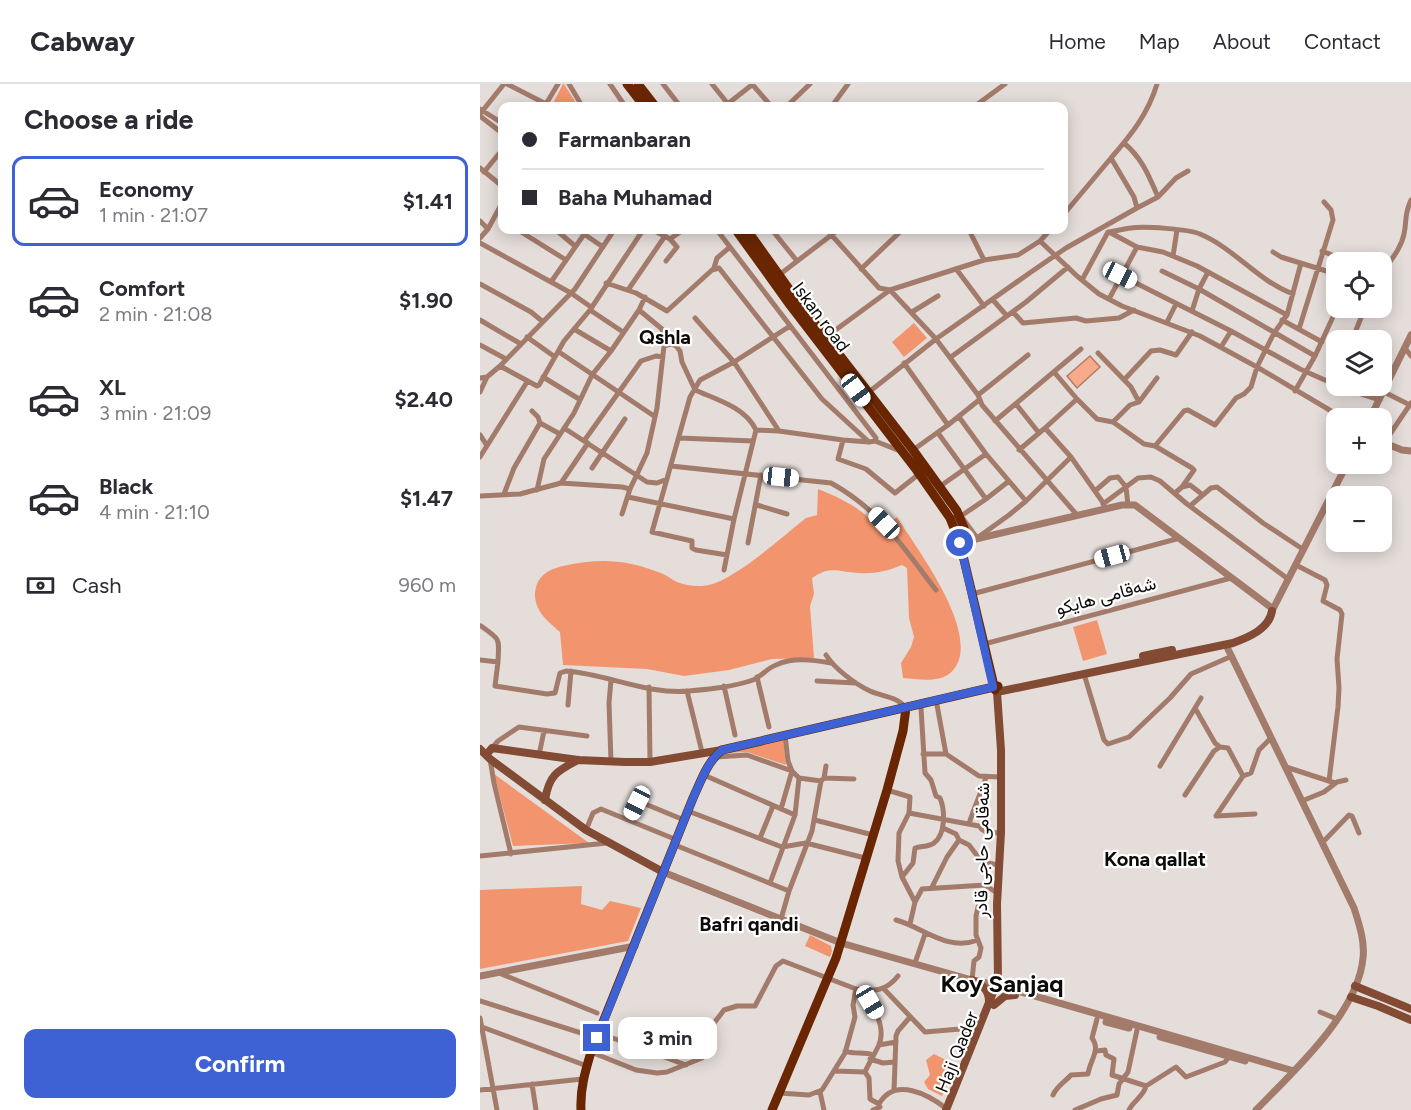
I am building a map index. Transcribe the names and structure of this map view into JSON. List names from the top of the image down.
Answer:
{
  "streets": {
    "main road": ["Iskan road", "شەقامی حاجی قادر", "Haji Qader"],
    "street": ["شه‌قامی هایكو"]
  },
  "crossings": [
    ["شەقامی حاجی قادر", "Haji Qader"]
  ],
  "districts": [
    "Qshla",
    "Kona qallat",
    "Bafri qandi",
    "Koy Sanjaq"
  ],
  "page": {
    "header": "Cabway",
    "nav": [
      "Home",
      "Map",
      "About",
      "Contact"
    ],
    "heading": "Choose a ride",
    "banner": ["Farmanbaran", "Baha Muhamad"],
    "list": [
      {
        "name": "Economy",
        "note": "1 min · 21:07",
        "value": "$1.41"
      },
      {
        "name": "Comfort",
        "note": "2 min · 21:08",
        "value": "$1.90"
      },
      {
        "name": "XL",
        "note": "3 min · 21:09",
        "value": "$2.40"
      },
      {
        "name": "Black",
        "note": "4 min · 21:10",
        "value": "$1.47"
      }
    ],
    "map_buttons": ["+", "−"],
    "pay": ["Cash", "960 m"],
    "buttons": "Confirm",
    "bubble": "3 min"
  }
}
